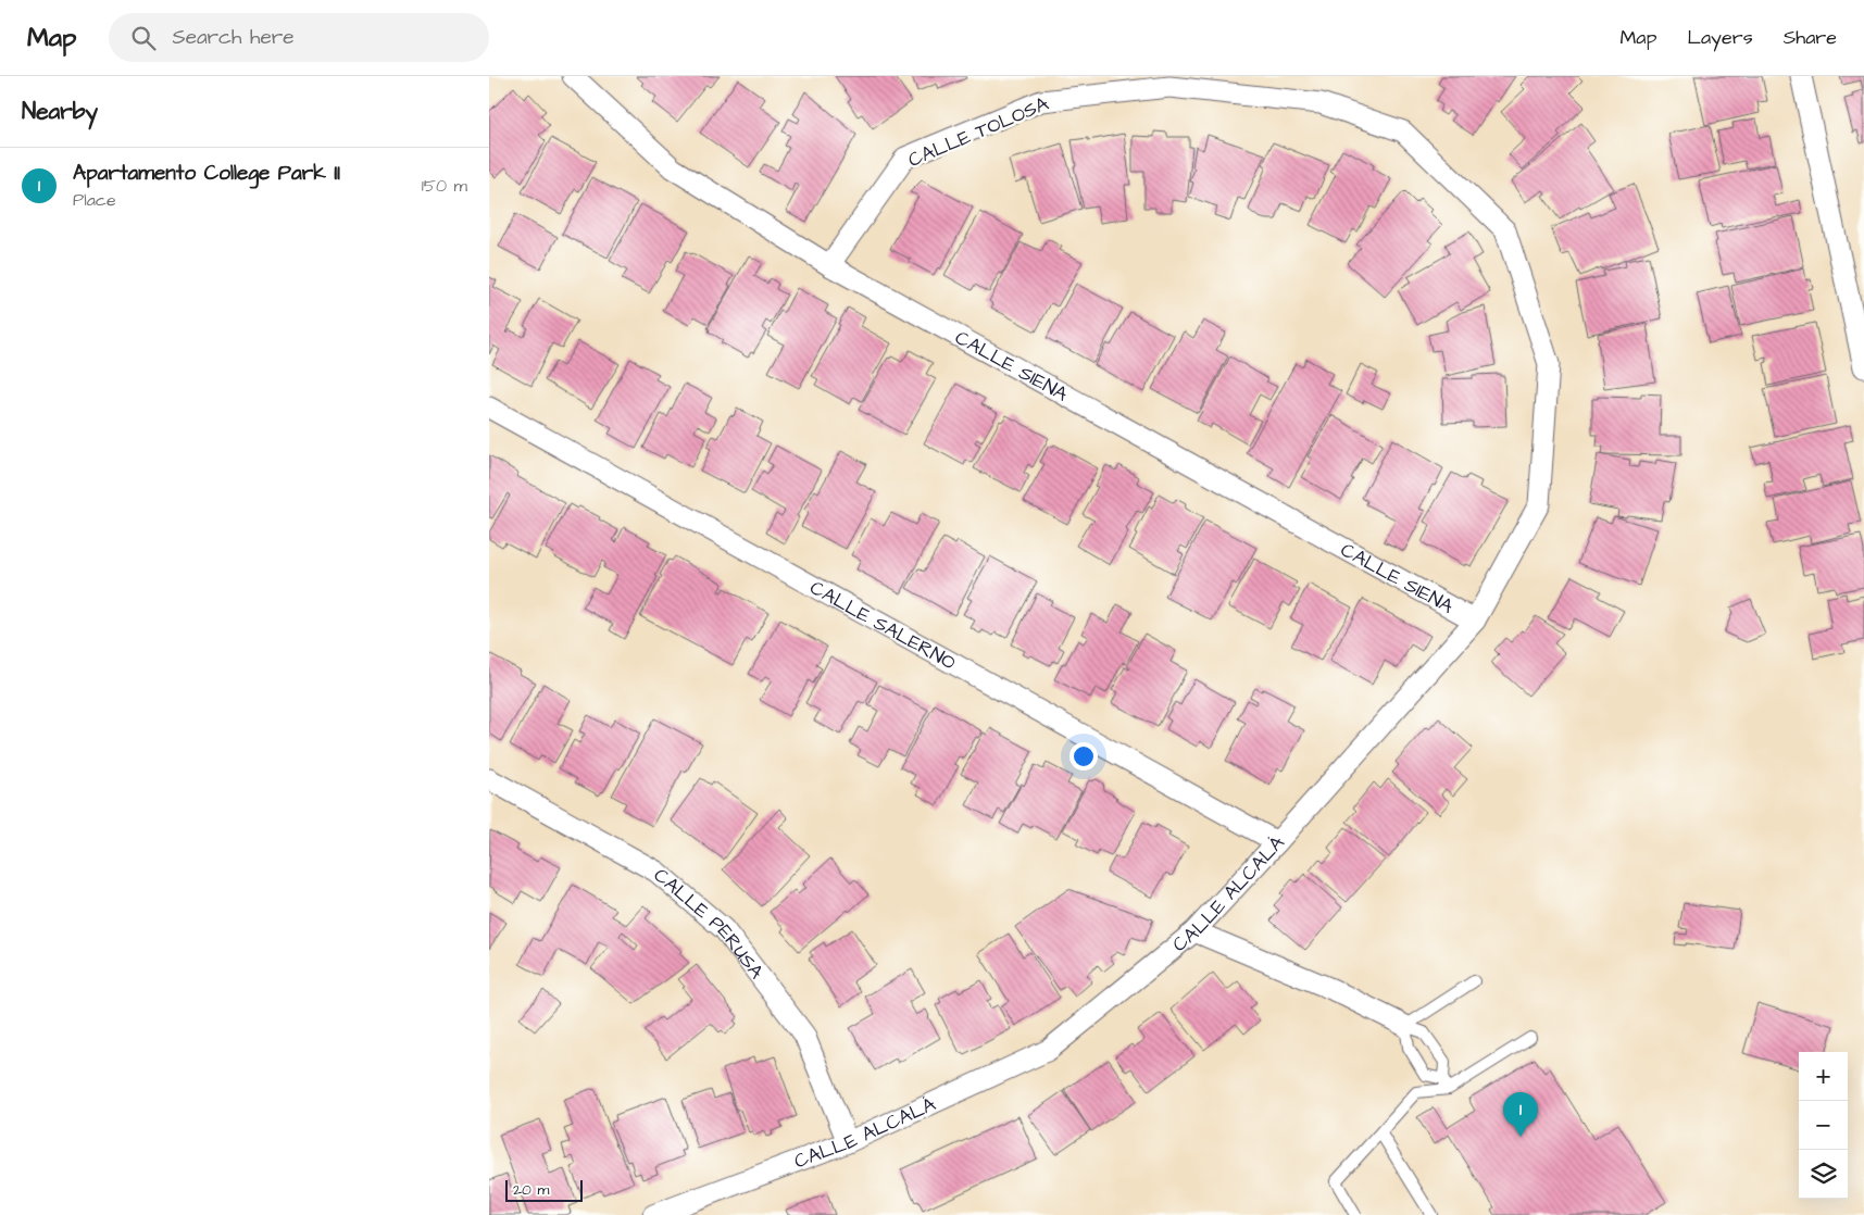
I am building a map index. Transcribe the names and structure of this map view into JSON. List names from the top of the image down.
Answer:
{
  "streets": {
    "street": [
      "CALLE TOLOSA",
      "CALLE SIENA",
      "CALLE SALERNO",
      "CALLE ALCALÁ",
      "CALLE PERUSA"
    ]
  },
  "crossings": [
    ["CALLE TOLOSA", "CALLE SIENA"],
    ["CALLE TOLOSA", "CALLE ALCALÁ"],
    ["CALLE SIENA", "CALLE ALCALÁ"],
    ["CALLE SALERNO", "CALLE ALCALÁ"],
    ["CALLE ALCALÁ", "CALLE PERUSA"]
  ],
  "scale_bar": "20 m",
  "page": {
    "header": "Map",
    "search": "Search here",
    "nav": ["Map", "Layers", "Share"],
    "heading": "Nearby",
    "list": [
      {
        "mark": "1",
        "name": "Apartamento College Park II",
        "note": "Place",
        "value": "150 m"
      }
    ],
    "map_buttons": ["+", "−"],
    "pins": "1",
    "scale": "20 m"
  }
}
